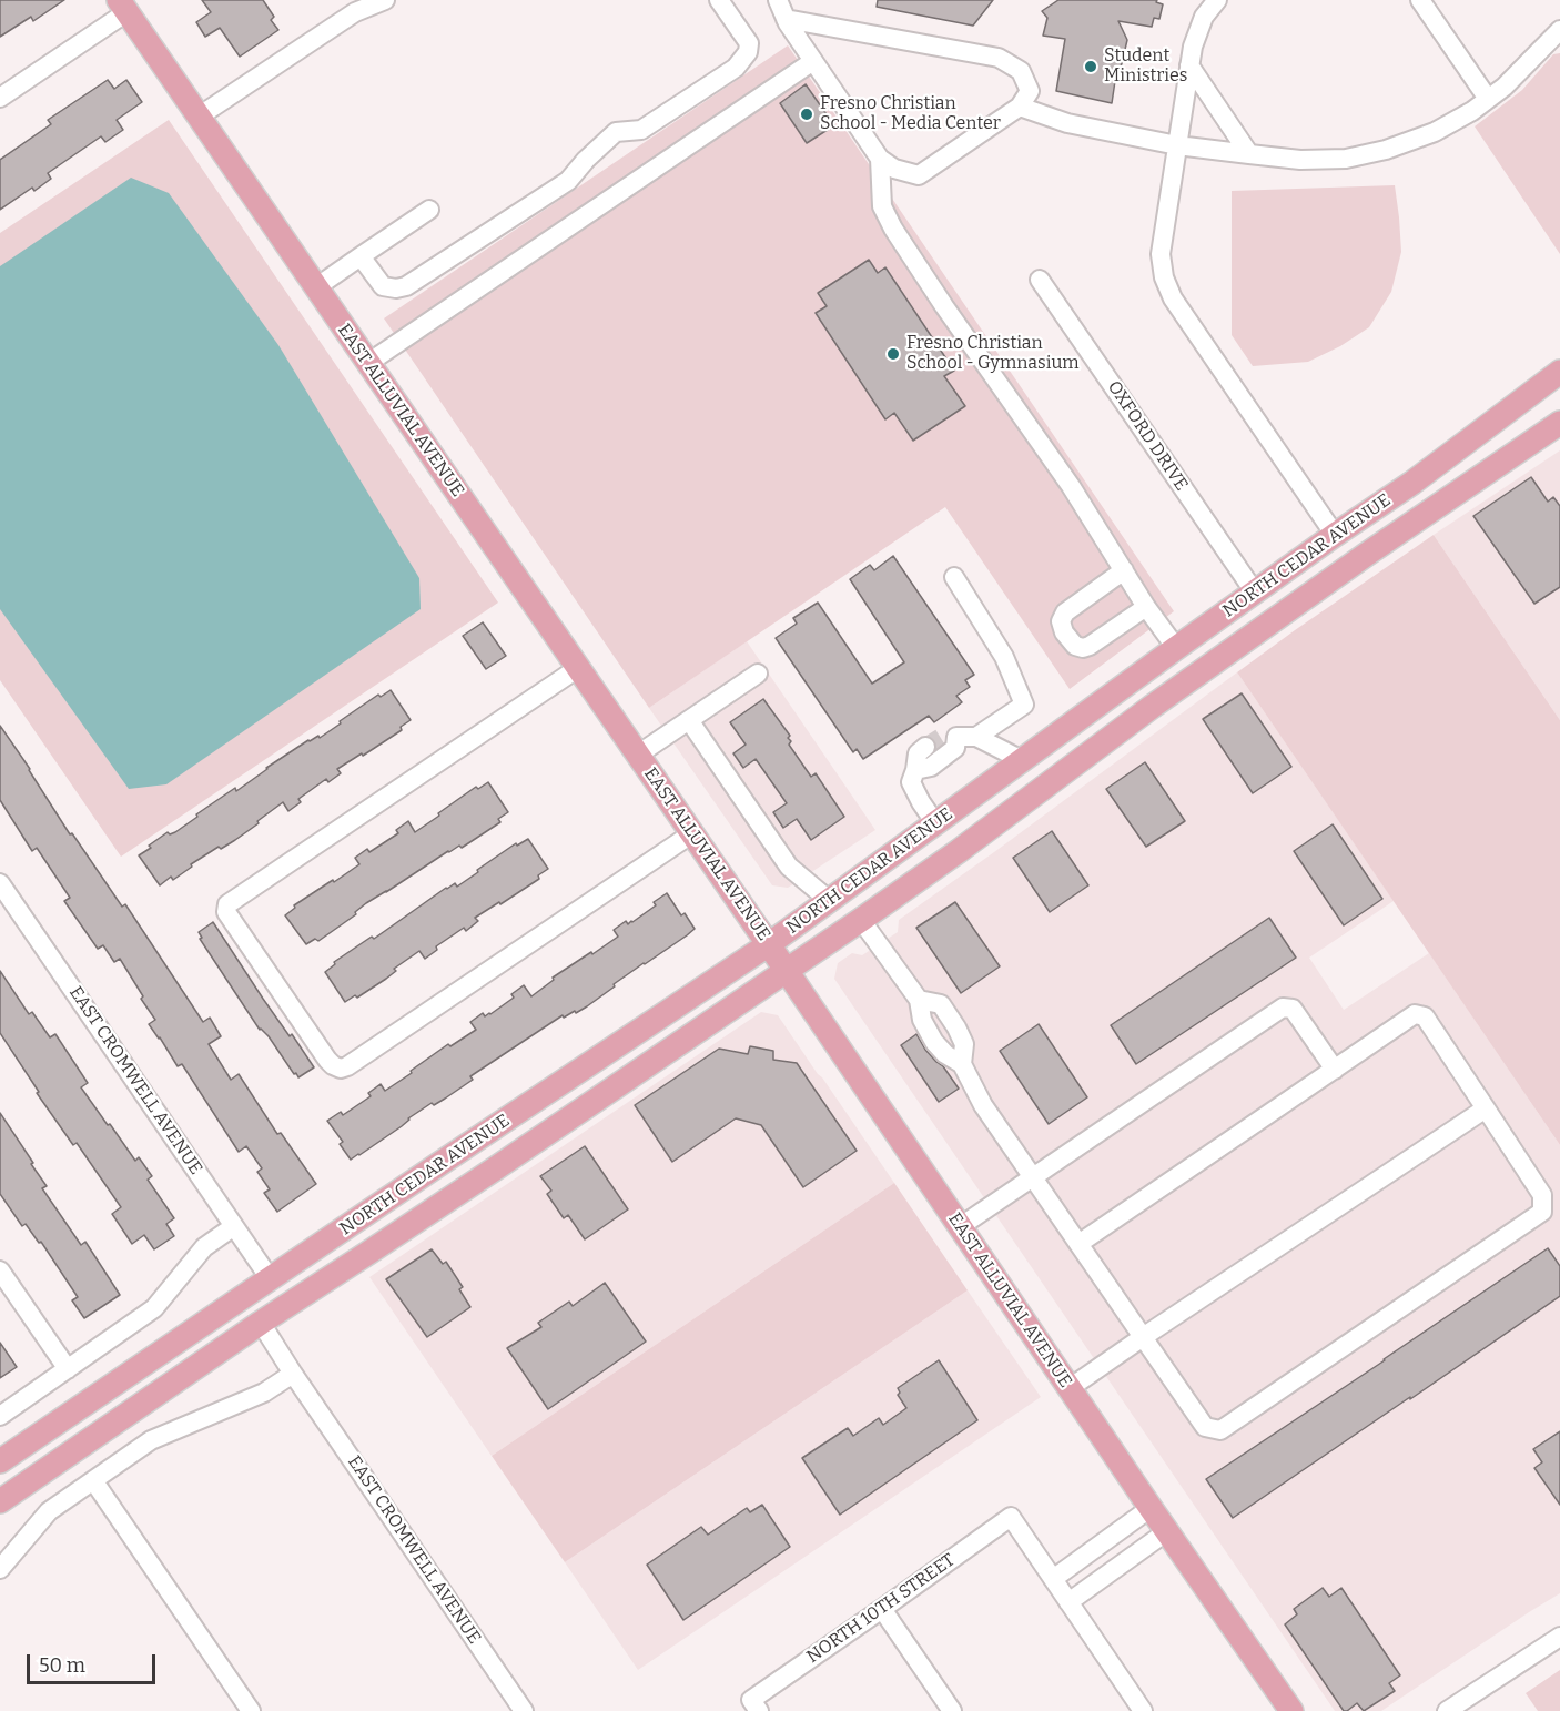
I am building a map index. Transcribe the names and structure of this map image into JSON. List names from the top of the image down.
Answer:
{
  "streets": {
    "main road": ["EAST ALLUVIAL AVENUE", "NORTH CEDAR AVENUE"],
    "street": ["OXFORD DRIVE", "EAST CROMWELL AVENUE", "NORTH 10TH STREET"]
  },
  "crossings": [
    ["EAST ALLUVIAL AVENUE", "NORTH CEDAR AVENUE"],
    ["OXFORD DRIVE", "NORTH CEDAR AVENUE"],
    ["NORTH CEDAR AVENUE", "EAST CROMWELL AVENUE"]
  ],
  "places": ["Student Ministries", "Fresno Christian School - Media Center", "Fresno Christian School - Gymnasium"],
  "scale_bar": "50 m"
}
